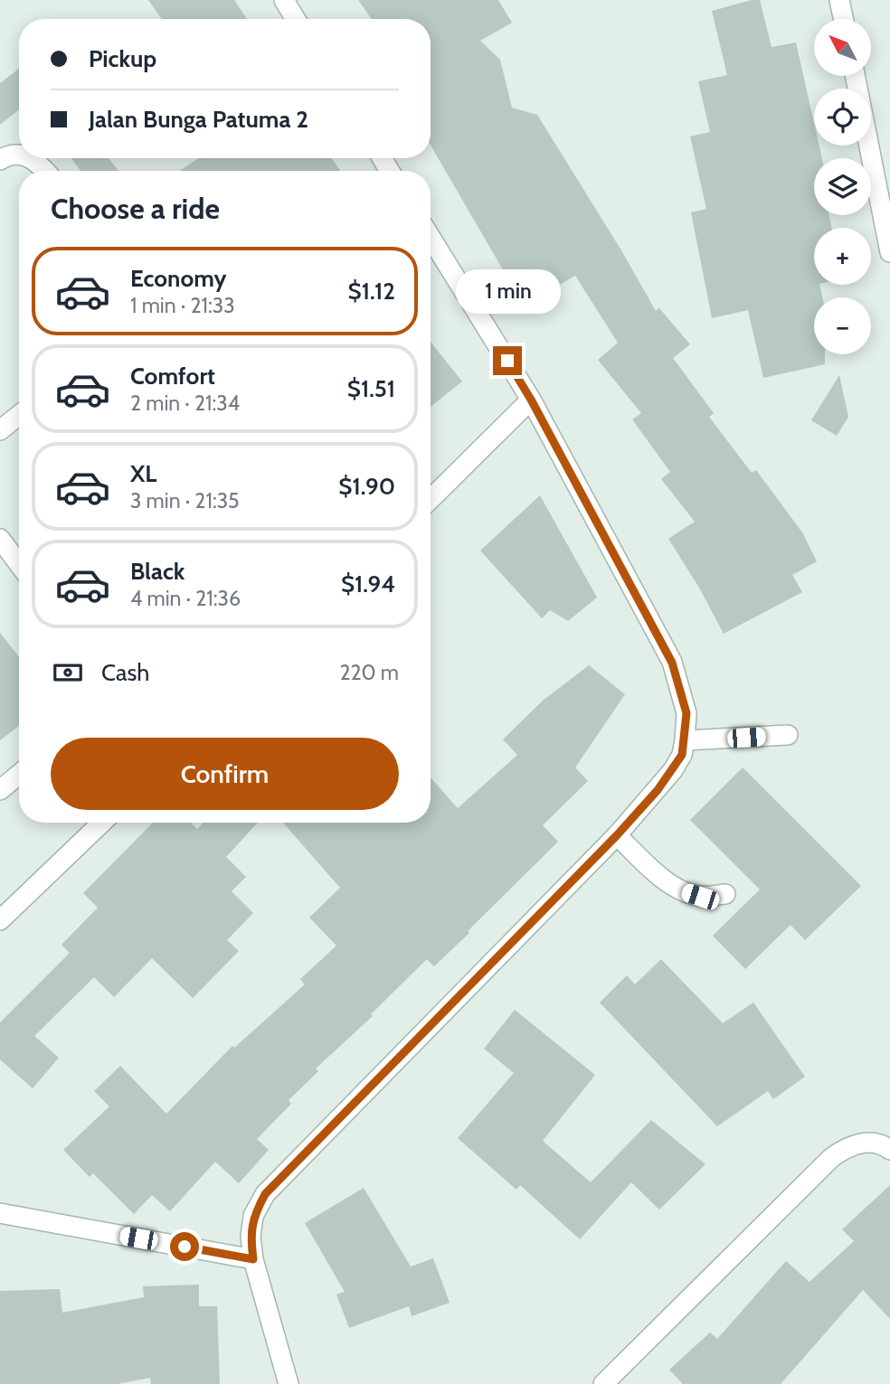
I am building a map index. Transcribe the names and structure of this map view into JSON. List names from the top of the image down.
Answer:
{
  "north": "top left",
  "page": {
    "map_buttons": ["+", "−"],
    "banner": ["Pickup", "Jalan Bunga Patuma 2"],
    "heading": "Choose a ride",
    "list": [
      {
        "name": "Economy",
        "note": "1 min · 21:33",
        "value": "$1.12"
      },
      {
        "name": "Comfort",
        "note": "2 min · 21:34",
        "value": "$1.51"
      },
      {
        "name": "XL",
        "note": "3 min · 21:35",
        "value": "$1.90"
      },
      {
        "name": "Black",
        "note": "4 min · 21:36",
        "value": "$1.94"
      }
    ],
    "bubble": "1 min",
    "pay": ["Cash", "220 m"],
    "buttons": "Confirm"
  }
}
